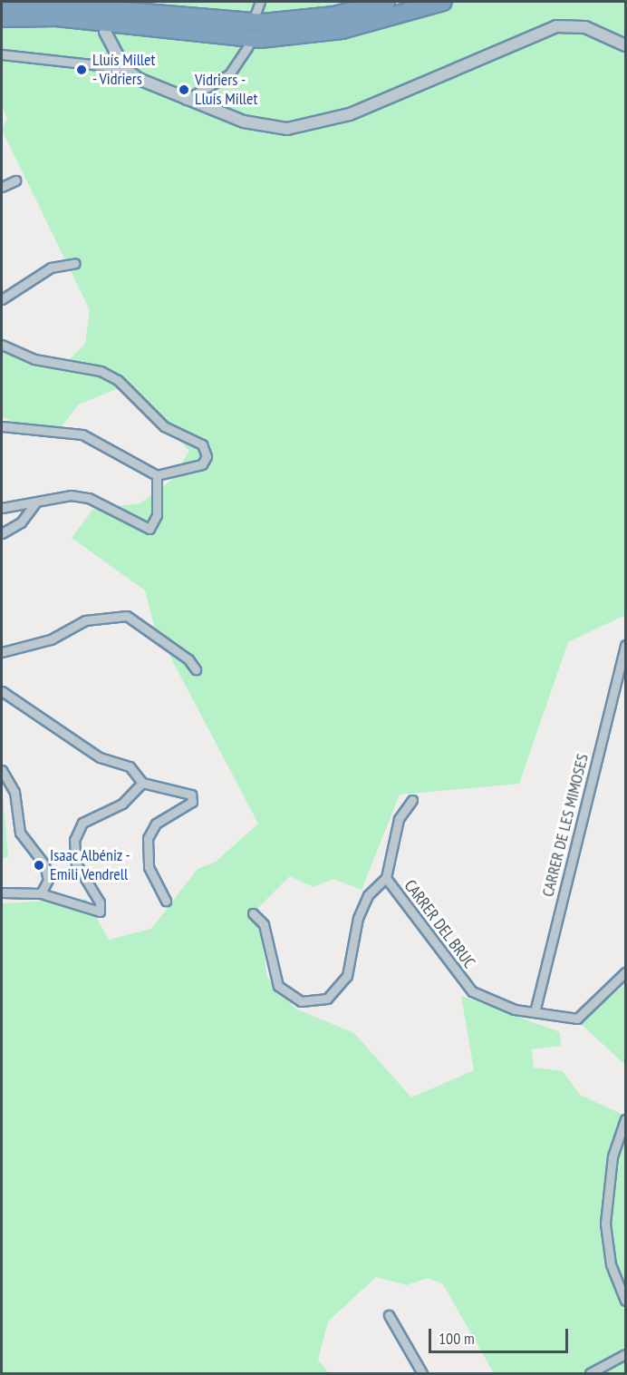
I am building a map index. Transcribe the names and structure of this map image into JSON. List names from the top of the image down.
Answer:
{
  "streets": {
    "street": ["CARRER DE LES MIMOSES", "CARRER DEL BRUC"]
  },
  "crossings": [
    ["CARRER DE LES MIMOSES", "CARRER DEL BRUC"]
  ],
  "places": ["Lluís Millet - Vidriers", "Vidriers - Lluís Millet", "Isaac Albéniz - Emili Vendrell"],
  "scale_bar": "100 m"
}
